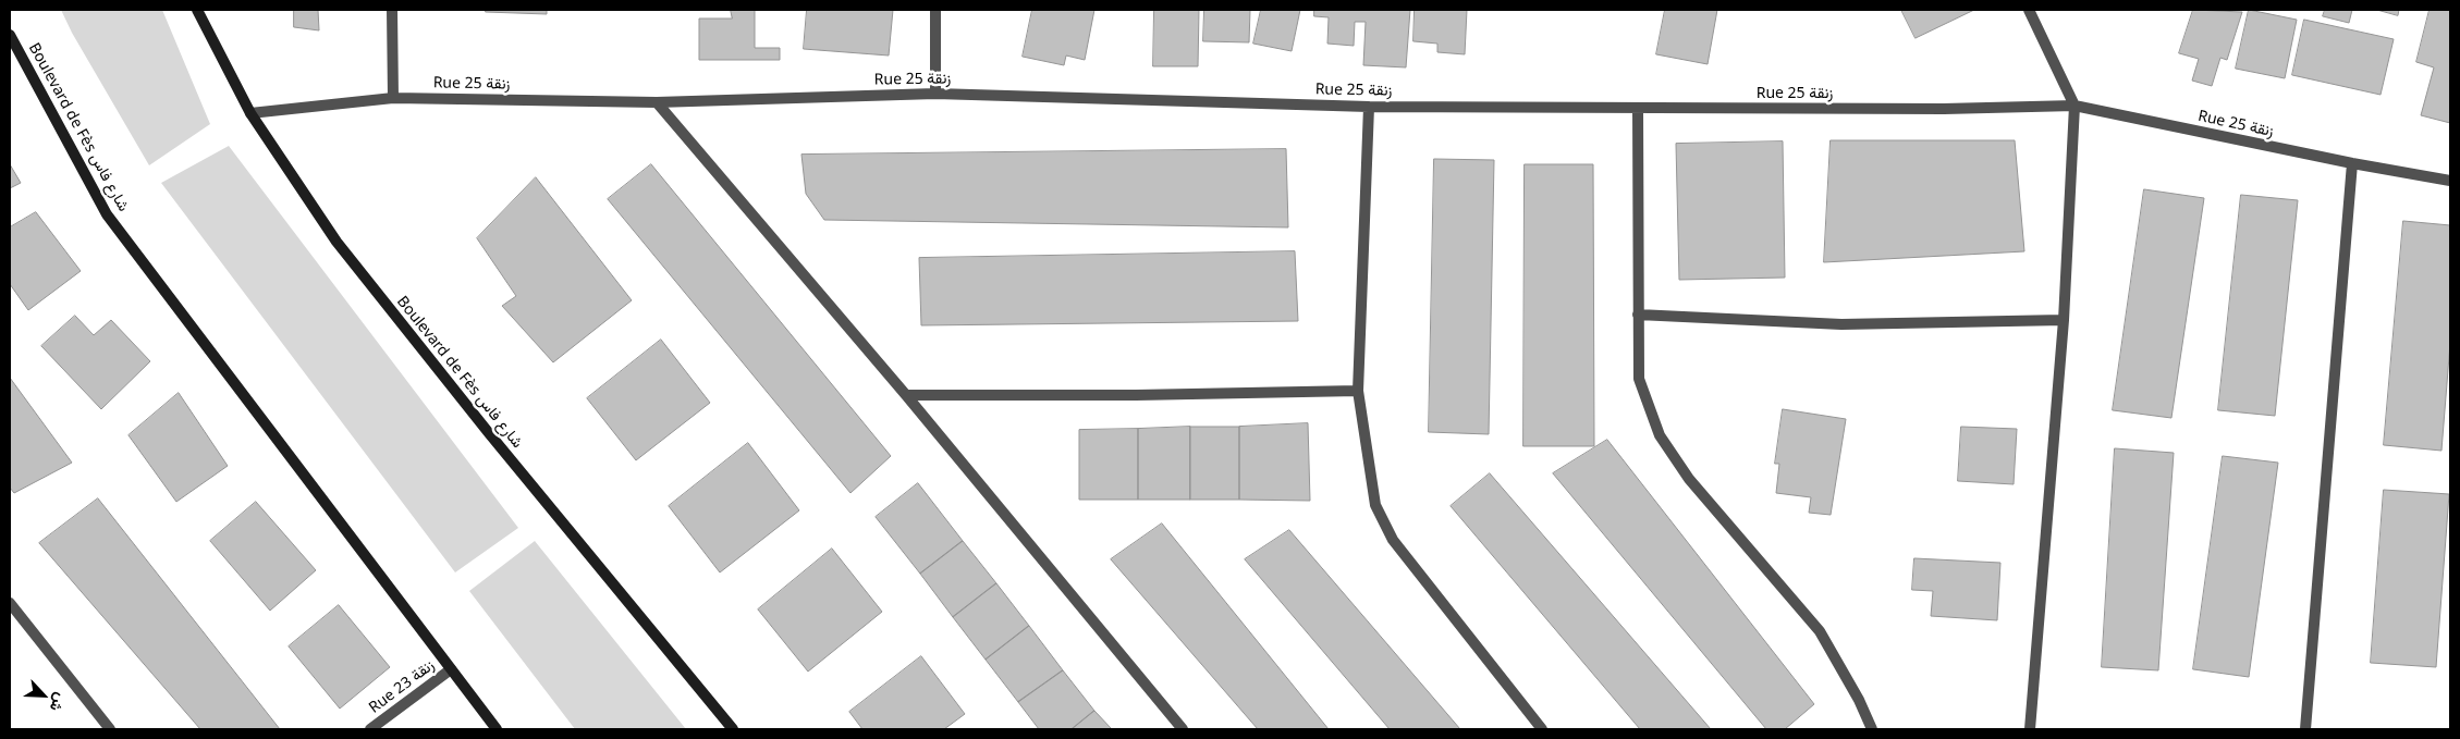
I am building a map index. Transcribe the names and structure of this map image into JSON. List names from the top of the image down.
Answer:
{
  "streets": {
    "main road": ["Boulevard de Fès شارع فاس"],
    "street": ["Rue 25 زنقة", "Rue 23 زنقة"]
  },
  "crossings": [
    ["Rue 25 زنقة", "Boulevard de Fès شارع فاس"],
    ["Boulevard de Fès شارع فاس", "Rue 23 زنقة"]
  ],
  "north": "bottom right"
}
